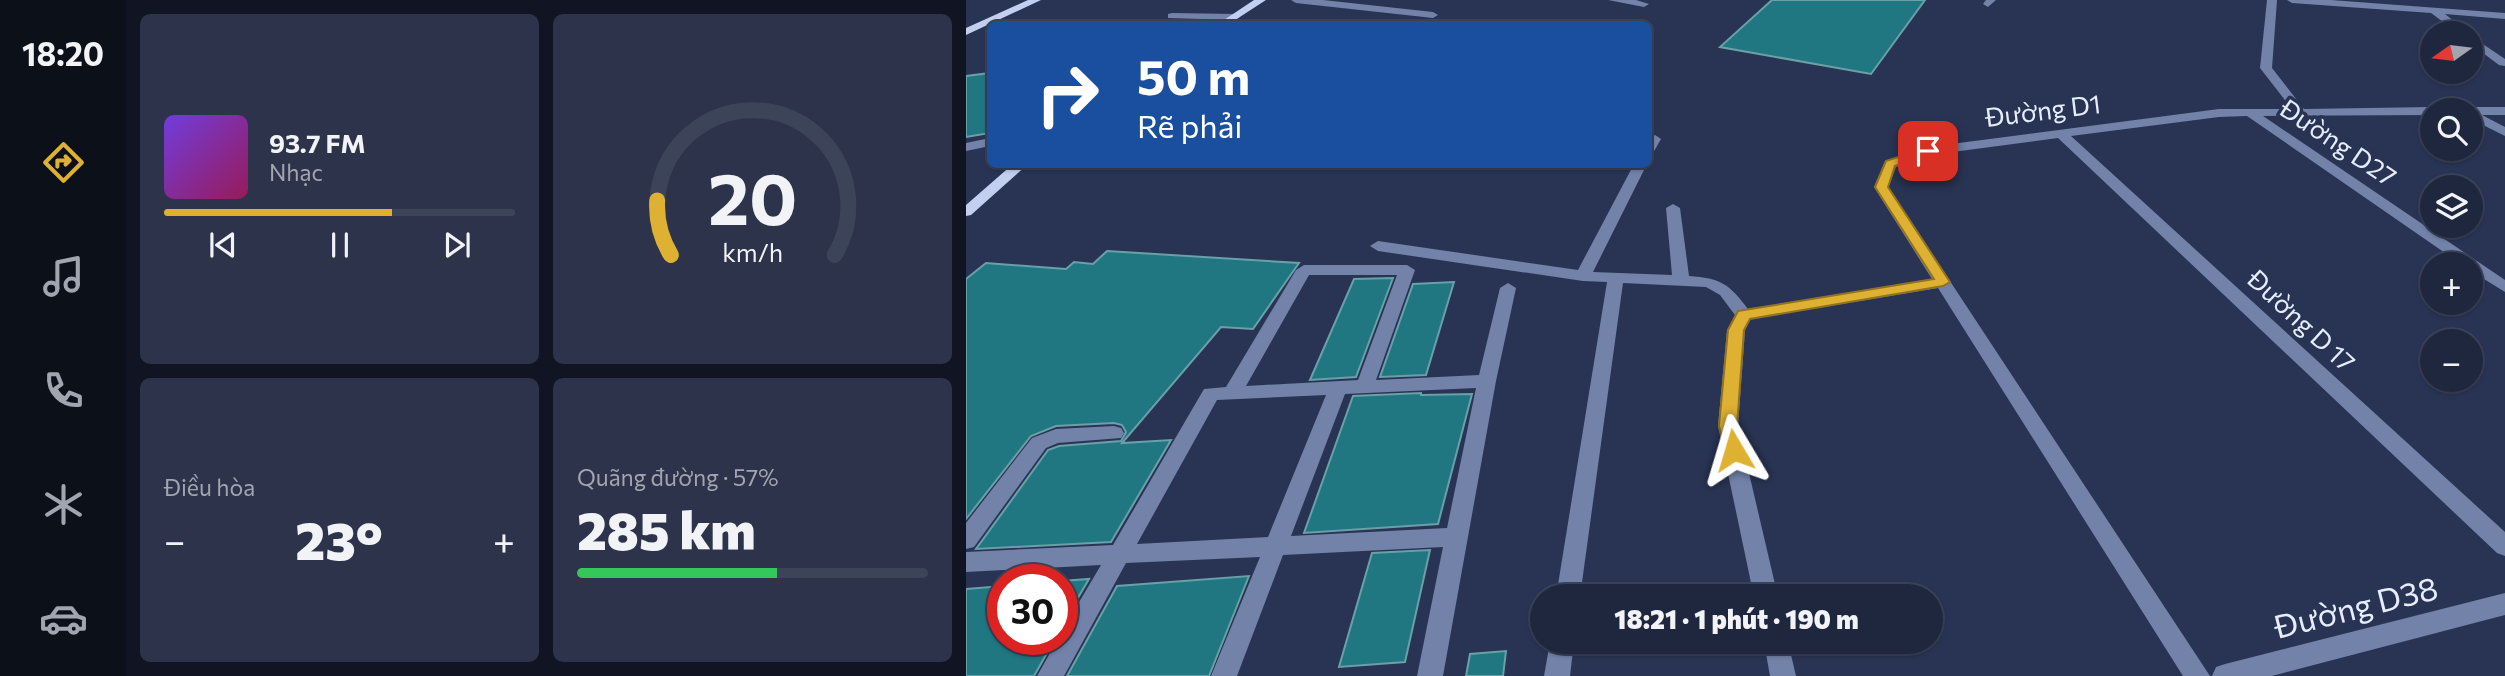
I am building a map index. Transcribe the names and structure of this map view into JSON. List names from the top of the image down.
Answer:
{
  "streets": {
    "street": [
      "Đường D1",
      "Đường D27",
      "Đường D 17",
      "Đường D38"
    ]
  },
  "crossings": [
    ["Đường D1", "Đường D27"],
    ["Đường D1", "Đường D 17"]
  ],
  "north": "left",
  "page": {
    "tabs": "18:20",
    "map_buttons": ["+", "−"],
    "turn": ["50 m", "Rẽ phải"],
    "song": ["93.7 FM", "Nhạc"],
    "tile": [
      "Điều hòa",
      ["Quãng đường · 57%", "285 km"]
    ],
    "heat": ["−", "23°", "+"],
    "limit": "30",
    "trip": "18:21 · 1 phút · 190 m",
    "gauge": ["20", "km/h"]
  }
}
